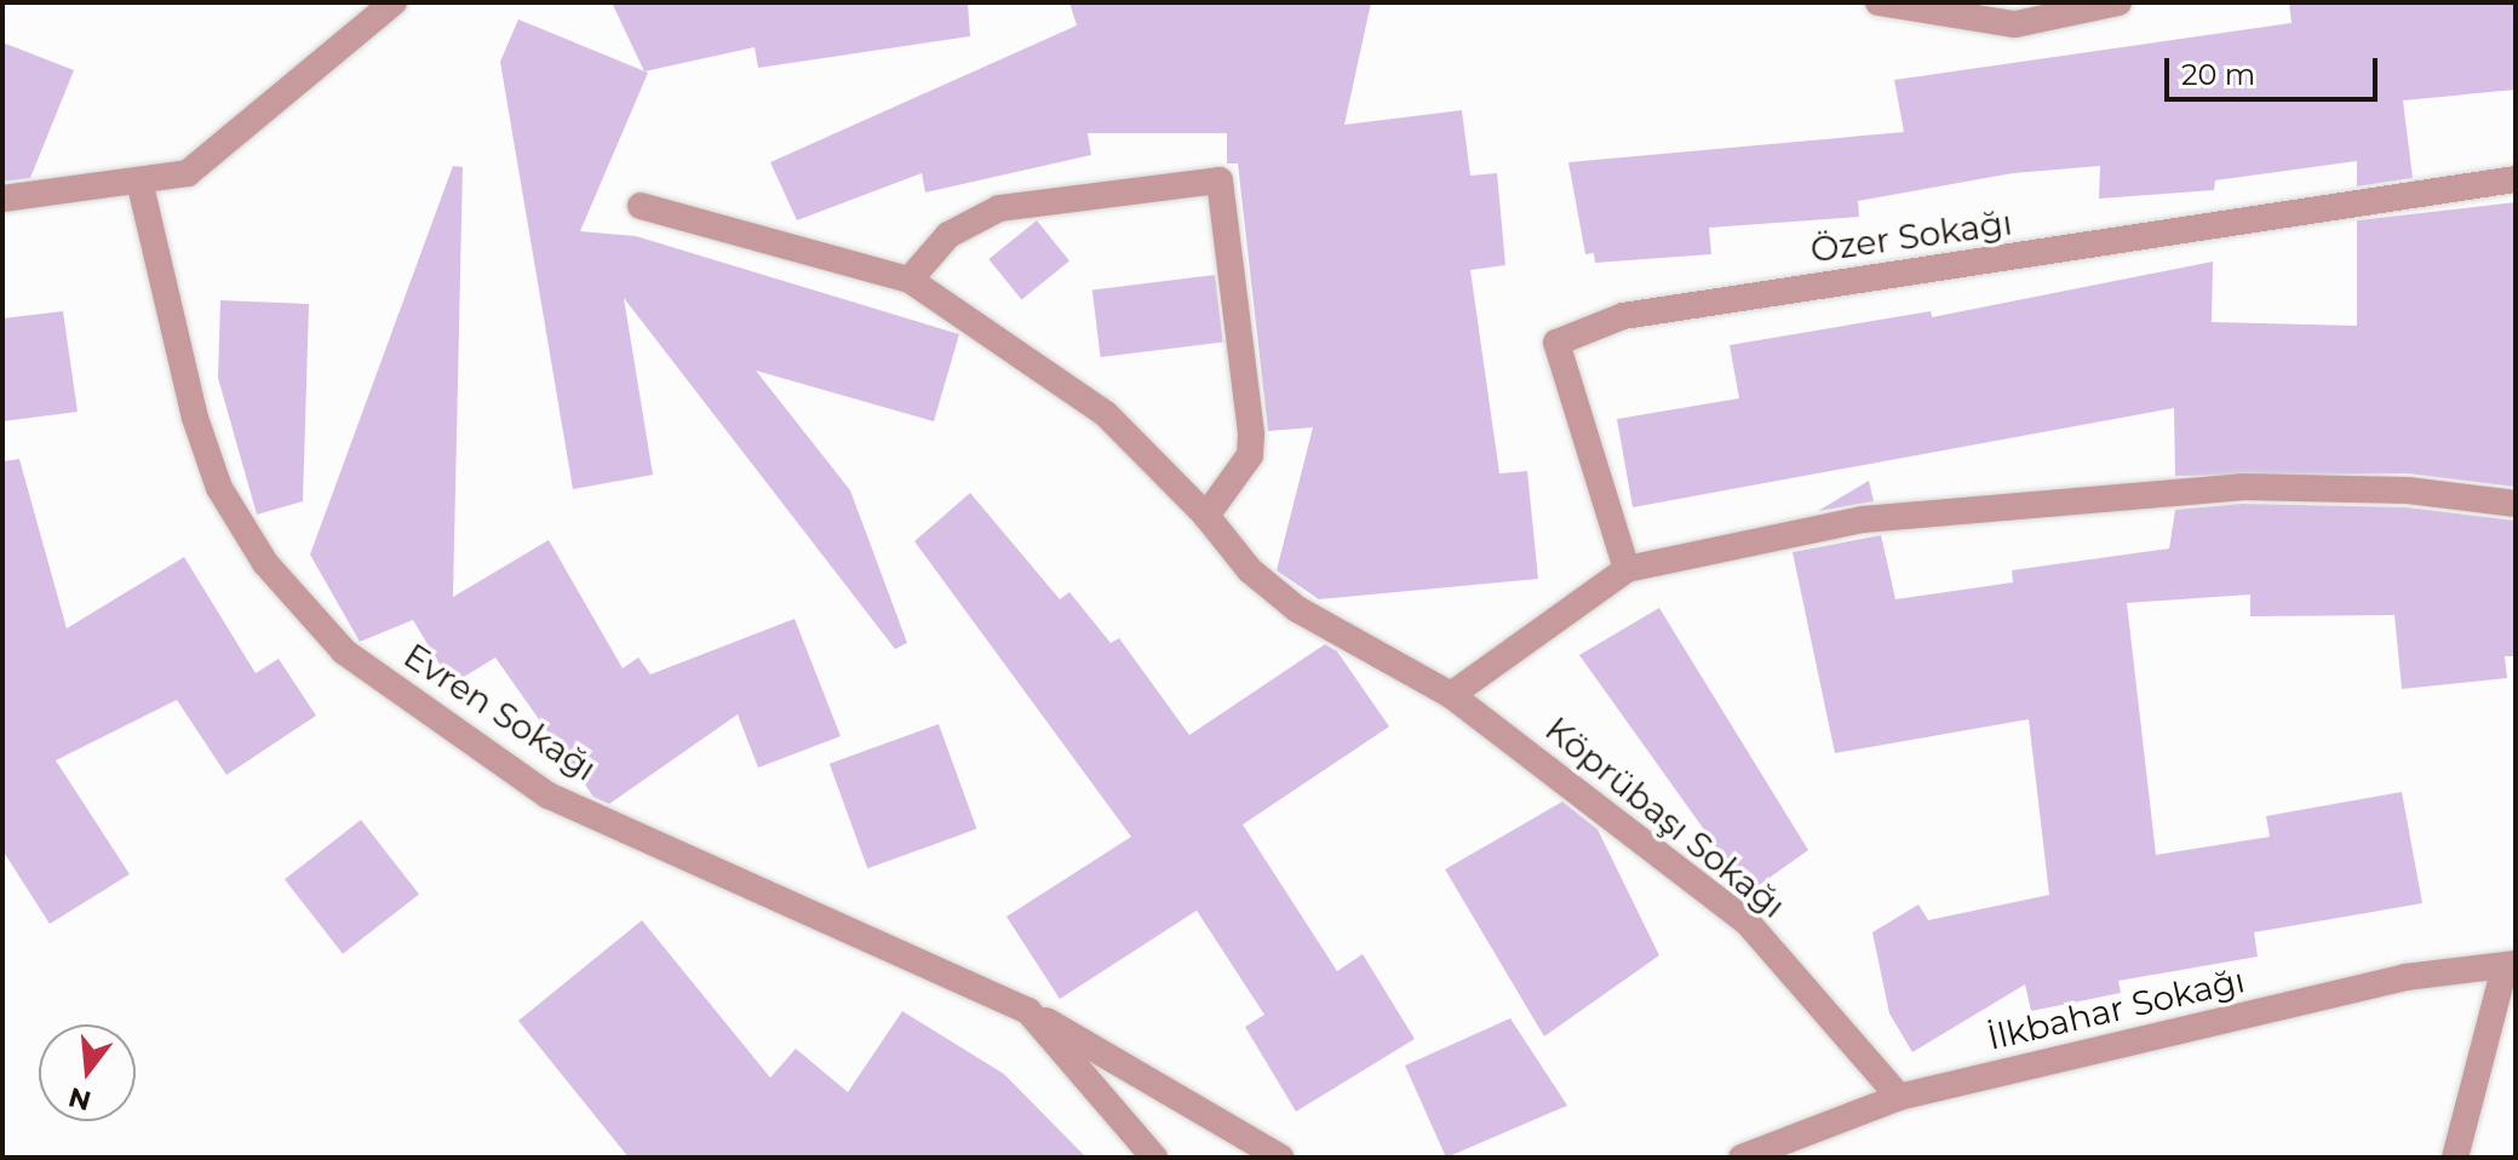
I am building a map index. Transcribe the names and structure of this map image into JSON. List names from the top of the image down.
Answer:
{
  "streets": {
    "street": [
      "Özer Sokağı",
      "Evren Sokağı",
      "Köprübaşı Sokağı",
      "İlkbahar Sokağı"
    ]
  },
  "crossings": [
    ["Köprübaşı Sokağı", "İlkbahar Sokağı"]
  ],
  "scale_bar": "20 m",
  "north": "bottom"
}
